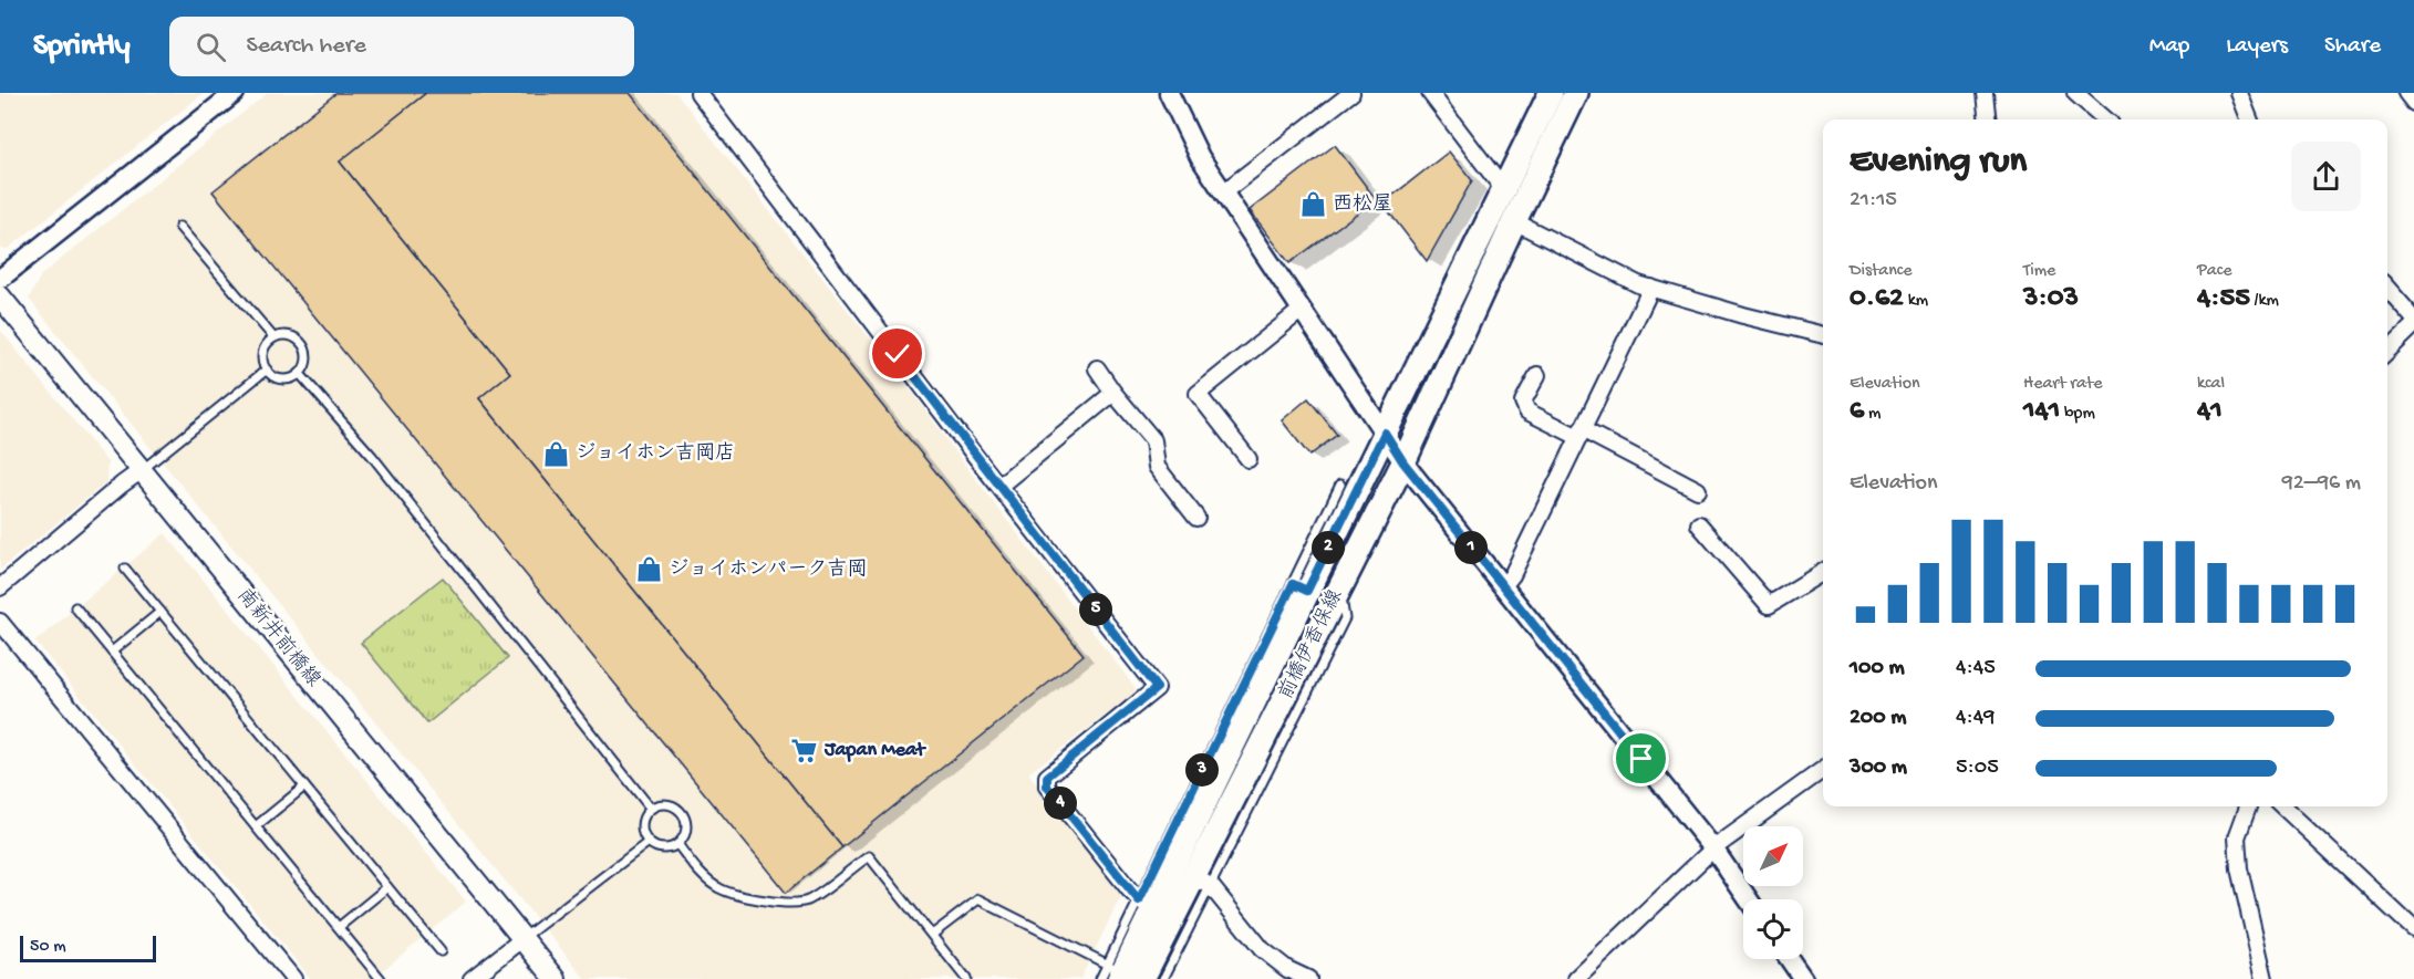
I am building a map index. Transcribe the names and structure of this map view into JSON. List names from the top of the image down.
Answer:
{
  "streets": {
    "main road": ["南新井前橋線", "前橋伊香保線"]
  },
  "places": {
    "shop": ["西松屋", "ジョイホン吉岡店", "ジョイホンパーク吉岡"],
    "supermarket": ["Japan Meat"]
  },
  "scale_bar": "50 m",
  "north": "top right",
  "page": {
    "header": "Sprintly",
    "search": "Search here",
    "nav": ["Map", "Layers", "Share"],
    "heading": ["Evening run", "21:15"],
    "stats": [
      ["Distance", "0.62 km"],
      ["Time", "3:03"],
      ["Pace", "4:55 /km"],
      ["Elevation", "6 m"],
      ["Heart rate", "141 bpm"],
      ["kcal", "41"]
    ],
    "chart": ["Elevation", "92–96 m"],
    "pins": [
      "1",
      "2",
      "5",
      "3",
      "4"
    ],
    "list": [
      {
        "name": "100 m",
        "note": "4:45"
      },
      {
        "name": "200 m",
        "note": "4:49"
      },
      {
        "name": "300 m",
        "note": "5:05"
      }
    ],
    "scale": "50 m"
  }
}
